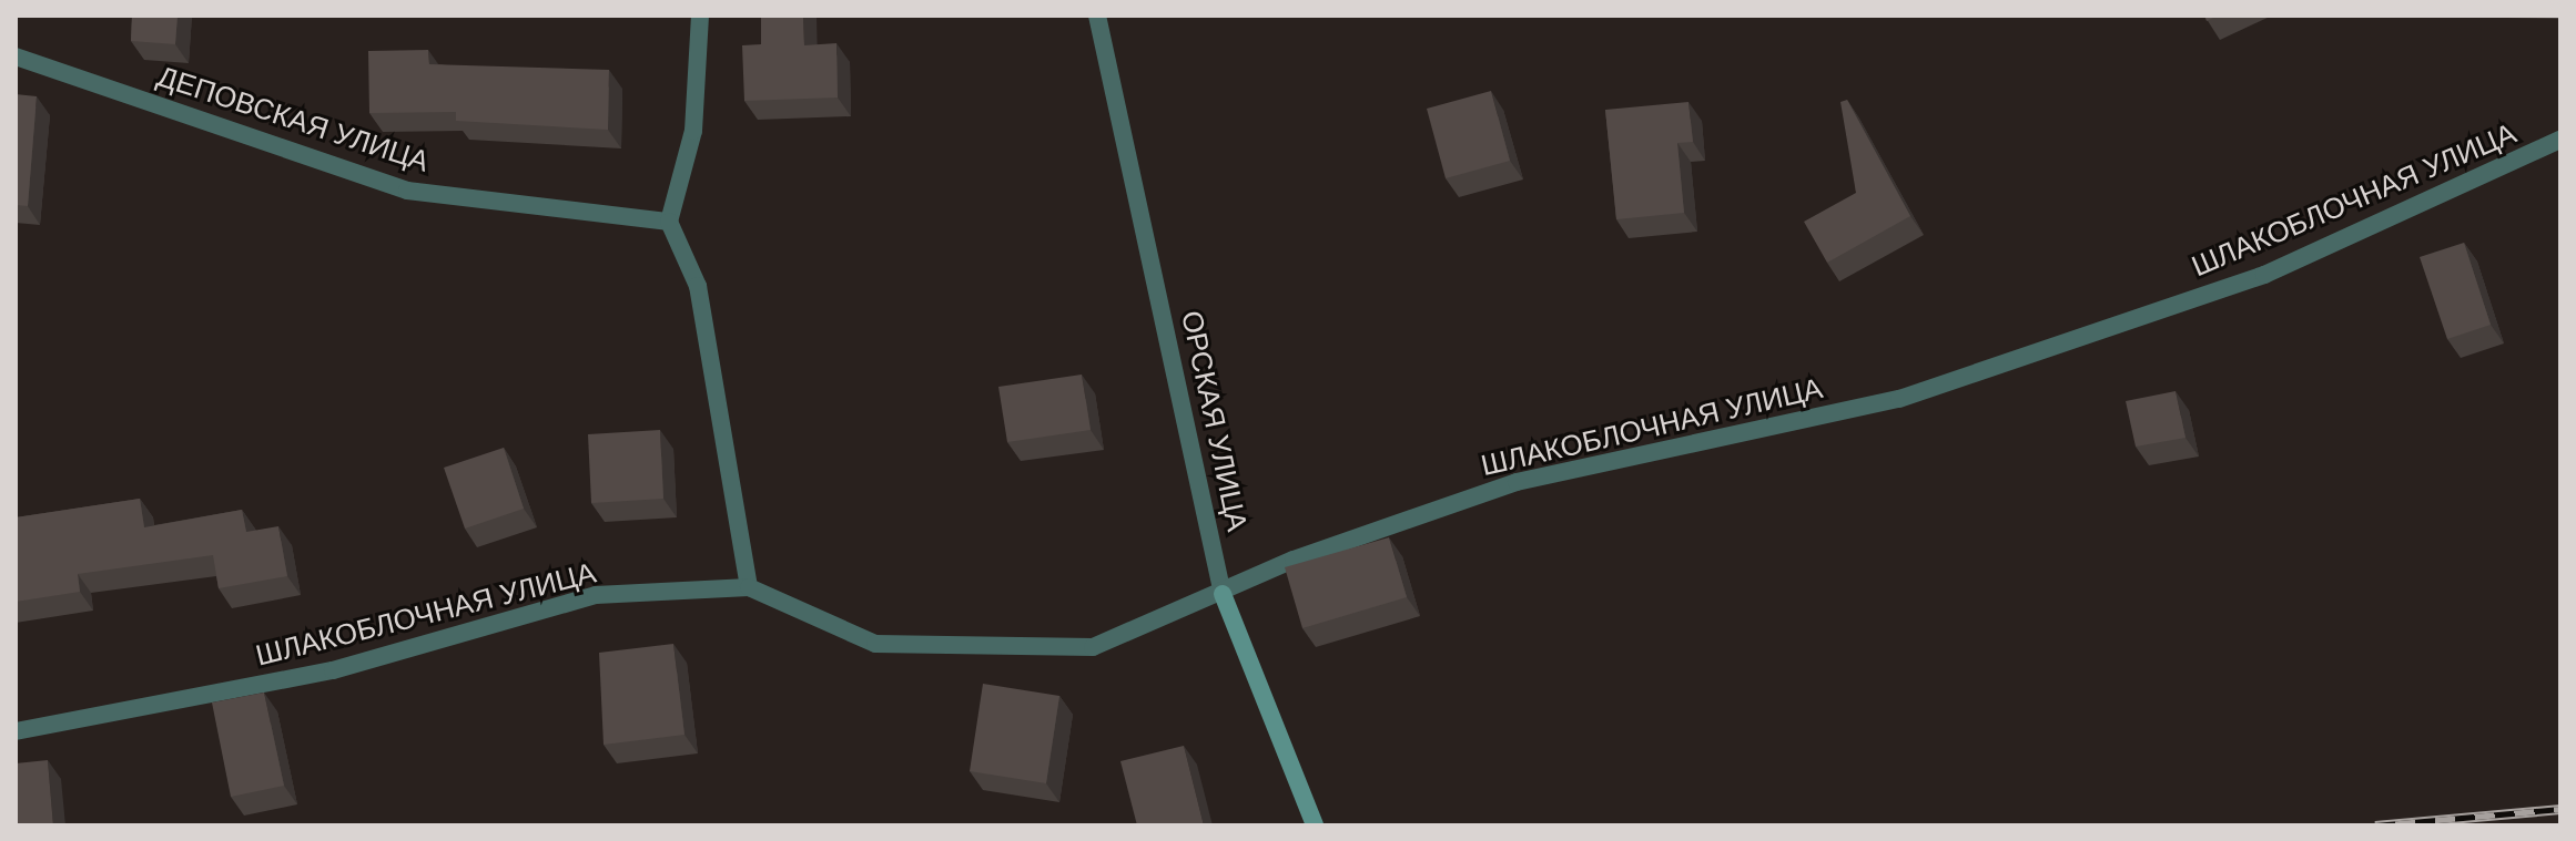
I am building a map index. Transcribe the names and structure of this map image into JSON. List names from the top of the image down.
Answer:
{
  "streets": {
    "street": ["ДЕПОВСКАЯ УЛИЦА", "ШЛАКОБЛОЧНАЯ УЛИЦА", "ОРСКАЯ УЛИЦА"]
  },
  "crossings": [
    ["ШЛАКОБЛОЧНАЯ УЛИЦА", "ОРСКАЯ УЛИЦА"]
  ]
}
